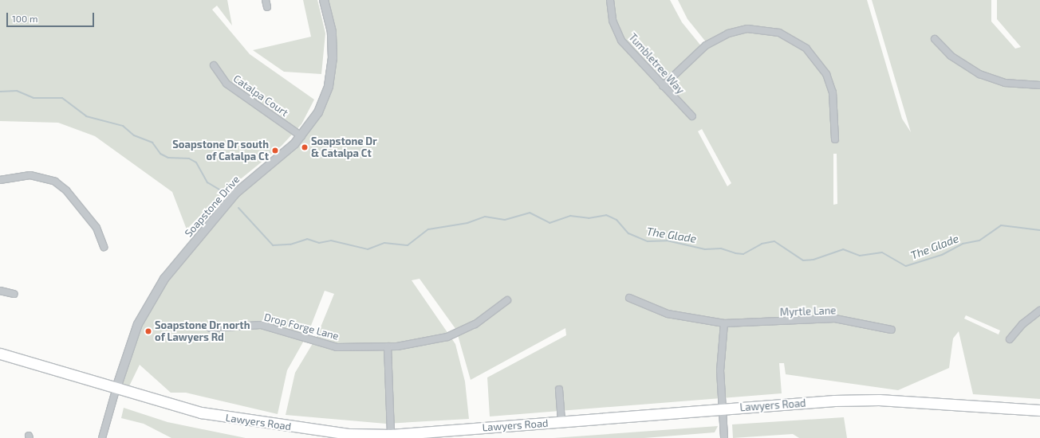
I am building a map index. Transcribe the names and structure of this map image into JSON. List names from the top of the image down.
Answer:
{
  "streets": {
    "main road": ["Lawyers Road"],
    "street": [
      "Tumbletree Way",
      "Catalpa Court",
      "Soapstone Drive",
      "Myrtle Lane",
      "Drop Forge Lane"
    ]
  },
  "crossings": [
    ["Catalpa Court", "Soapstone Drive"],
    ["Soapstone Drive", "Lawyers Road"]
  ],
  "water": ["The Glade"],
  "places": ["Soapstone Dr & Catalpa Ct", "Soapstone Dr south of Catalpa Ct", "Soapstone Dr north of Lawyers Rd"],
  "scale_bar": "100 m"
}
